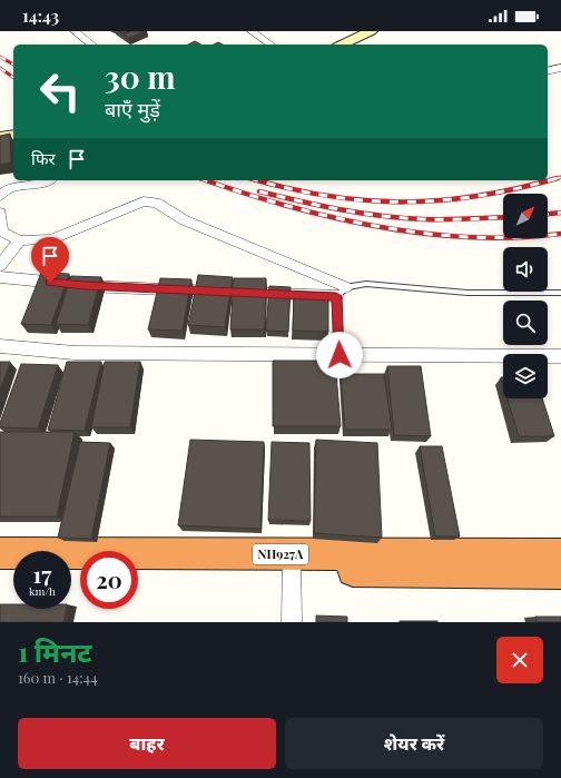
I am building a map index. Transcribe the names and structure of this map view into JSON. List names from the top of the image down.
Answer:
{
  "streets": {
    "highway": ["NH927A"]
  },
  "north": "top right",
  "page": {
    "status": "14:43",
    "turn": ["30 m", "बाएँ मुड़ें"],
    "then": "फिर",
    "speed": "17 km/h",
    "limit": "20",
    "heading": ["1 मिनट", "160 m · 14:44"],
    "buttons": ["बाहर", "शेयर करें"]
  }
}
